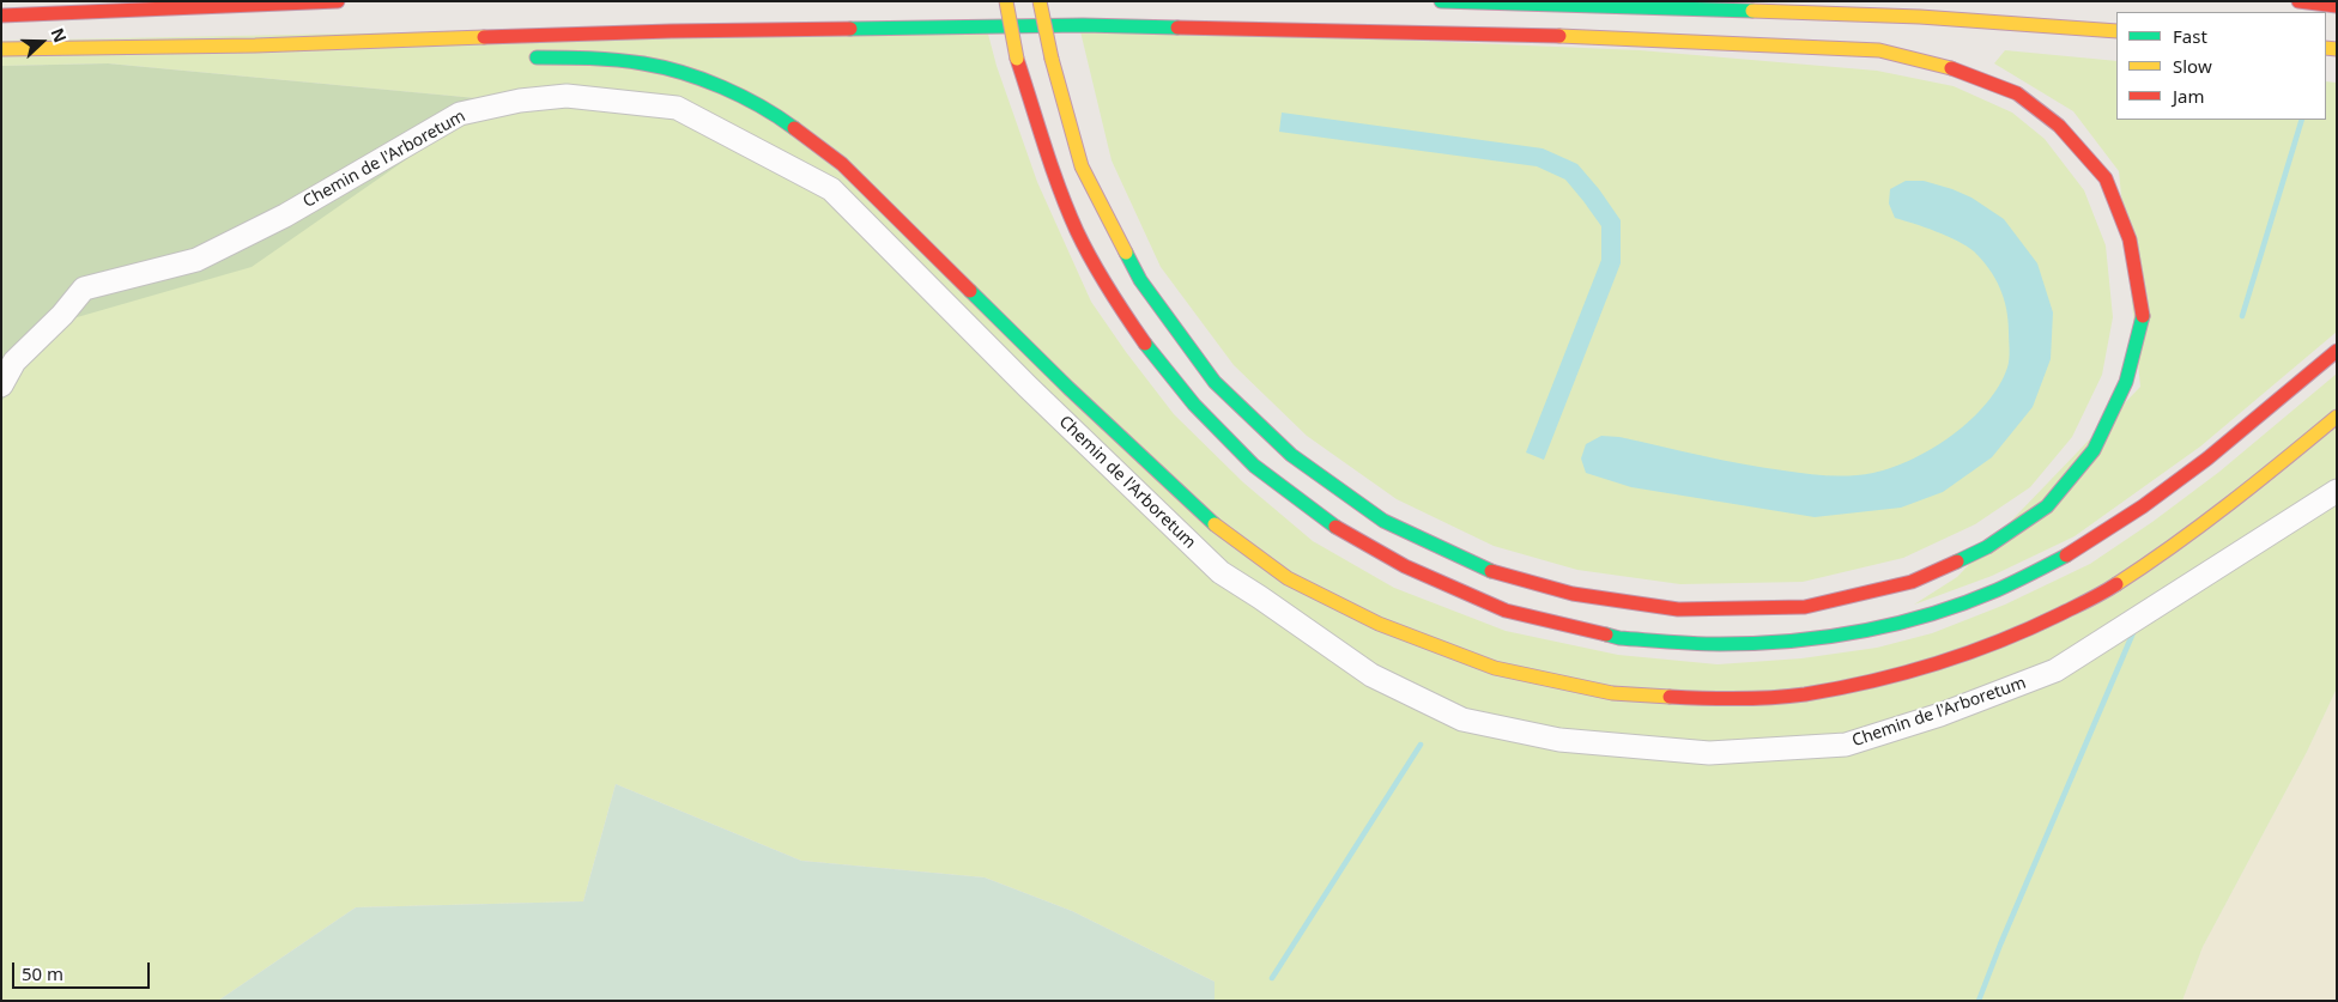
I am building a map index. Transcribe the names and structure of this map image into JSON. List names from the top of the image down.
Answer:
{
  "streets": {
    "street": ["Chemin de l'Arboretum"]
  },
  "legend": ["Fast", "Slow", "Jam"],
  "scale_bar": "50 m",
  "north": "right"
}
